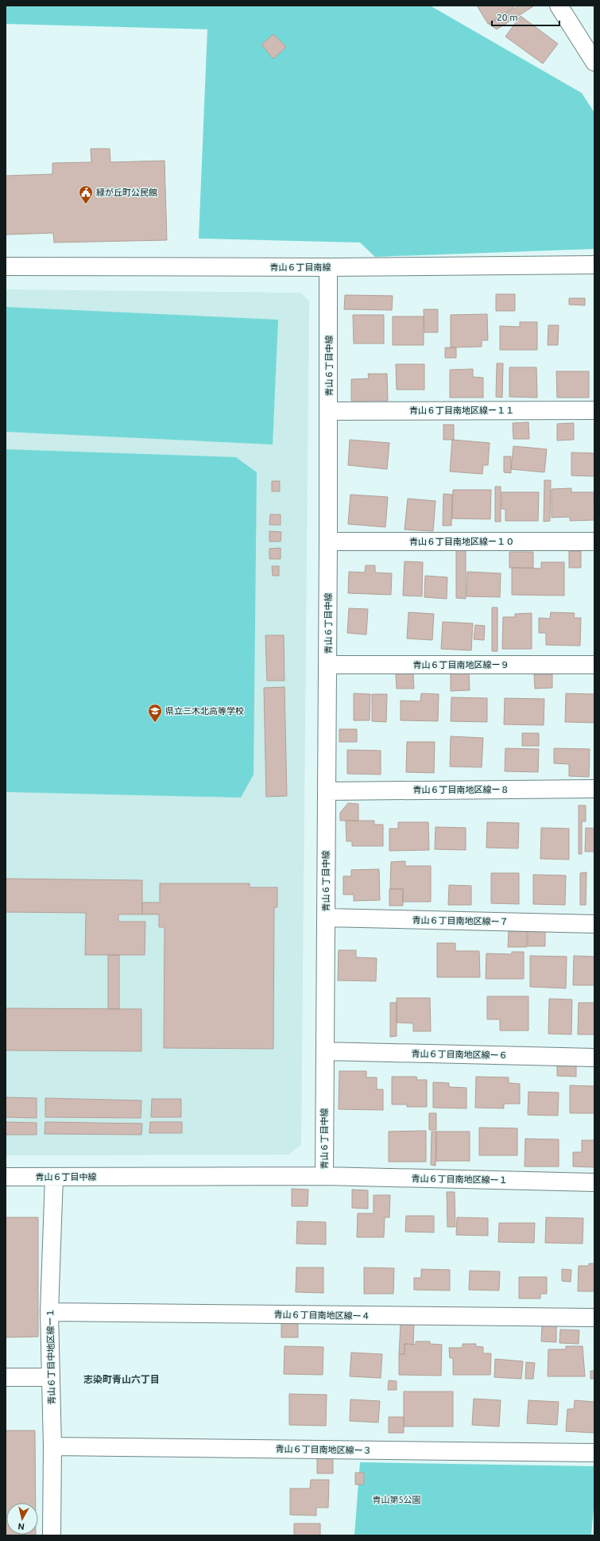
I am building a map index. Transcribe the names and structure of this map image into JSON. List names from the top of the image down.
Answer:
{
  "streets": {
    "street": [
      "青山６丁目南線",
      "青山６丁目中線",
      "青山６丁目南地区線ー１１",
      "青山６丁目南地区線ー１０",
      "青山６丁目南地区線ー９",
      "青山６丁目南地区線ー８",
      "青山６丁目南地区線ー７",
      "青山６丁目南地区線ー６",
      "青山６丁目南地区線ー１",
      "青山６丁目南地区線ー４",
      "青山６丁目中地区線ー１",
      "青山６丁目南地区線ー３"
    ]
  },
  "crossings": [
    ["青山６丁目南線", "青山６丁目中線"],
    ["青山６丁目中線", "青山６丁目南地区線ー１１"],
    ["青山６丁目中線", "青山６丁目南地区線ー１０"],
    ["青山６丁目中線", "青山６丁目南地区線ー９"],
    ["青山６丁目中線", "青山６丁目南地区線ー８"],
    ["青山６丁目中線", "青山６丁目南地区線ー７"],
    ["青山６丁目中線", "青山６丁目南地区線ー６"],
    ["青山６丁目中線", "青山６丁目南地区線ー１"],
    ["青山６丁目中線", "青山６丁目中地区線ー１"],
    ["青山６丁目南地区線ー４", "青山６丁目中地区線ー１"],
    ["青山６丁目中地区線ー１", "青山６丁目南地区線ー３"]
  ],
  "districts": ["志染町青山六丁目"],
  "parks": ["青山第5公園"],
  "places": {
    "public building": ["緑が丘町公民館"],
    "school or university": ["県立三木北高等学校"]
  },
  "scale_bar": "20 m",
  "north": "bottom"
}
